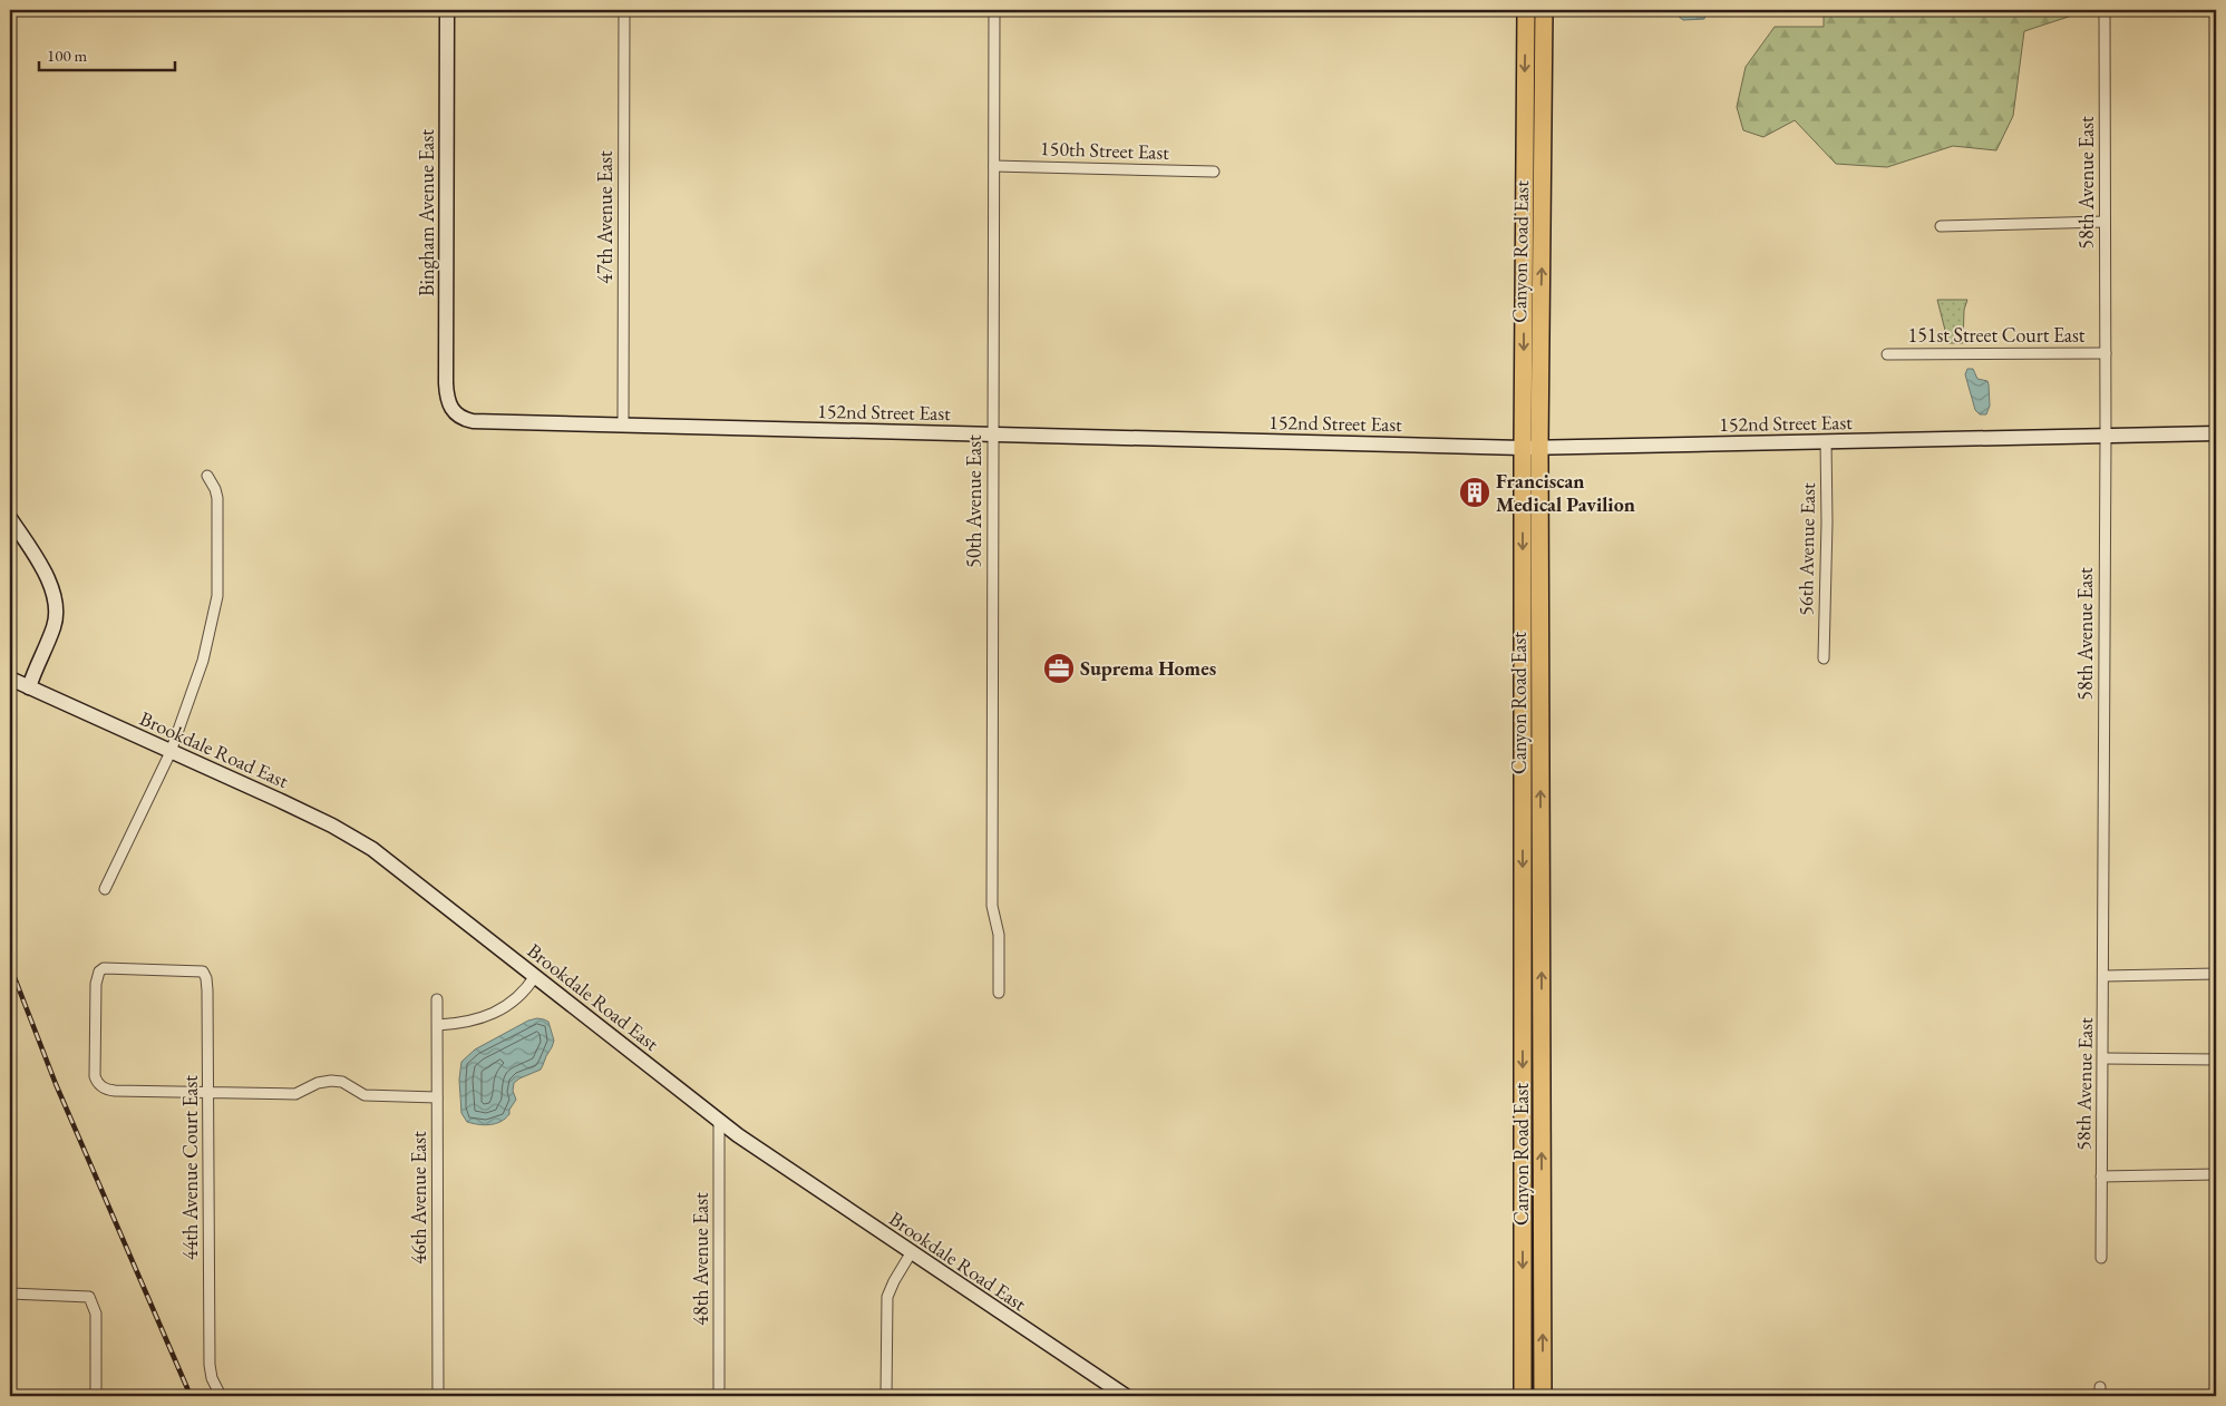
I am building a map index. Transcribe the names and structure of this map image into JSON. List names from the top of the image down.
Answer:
{
  "streets": {
    "main road": ["Canyon Road East"],
    "street": [
      "150th Street East",
      "58th Avenue East",
      "Bingham Avenue East",
      "47th Avenue East",
      "151st Street Court East",
      "152nd Street East",
      "50th Avenue East",
      "56th Avenue East",
      "Brookdale Road East",
      "44th Avenue Court East",
      "46th Avenue East",
      "48th Avenue East"
    ]
  },
  "crossings": [
    ["150th Street East", "50th Avenue East"],
    ["58th Avenue East", "151st Street Court East"],
    ["58th Avenue East", "152nd Street East"],
    ["Bingham Avenue East", "152nd Street East"],
    ["47th Avenue East", "152nd Street East"],
    ["Canyon Road East", "152nd Street East"],
    ["152nd Street East", "50th Avenue East"],
    ["152nd Street East", "56th Avenue East"],
    ["Brookdale Road East", "48th Avenue East"]
  ],
  "places": {
    "building": ["Franciscan Medical Pavilion"],
    "office": ["Suprema Homes"]
  },
  "scale_bar": "100 m"
}
